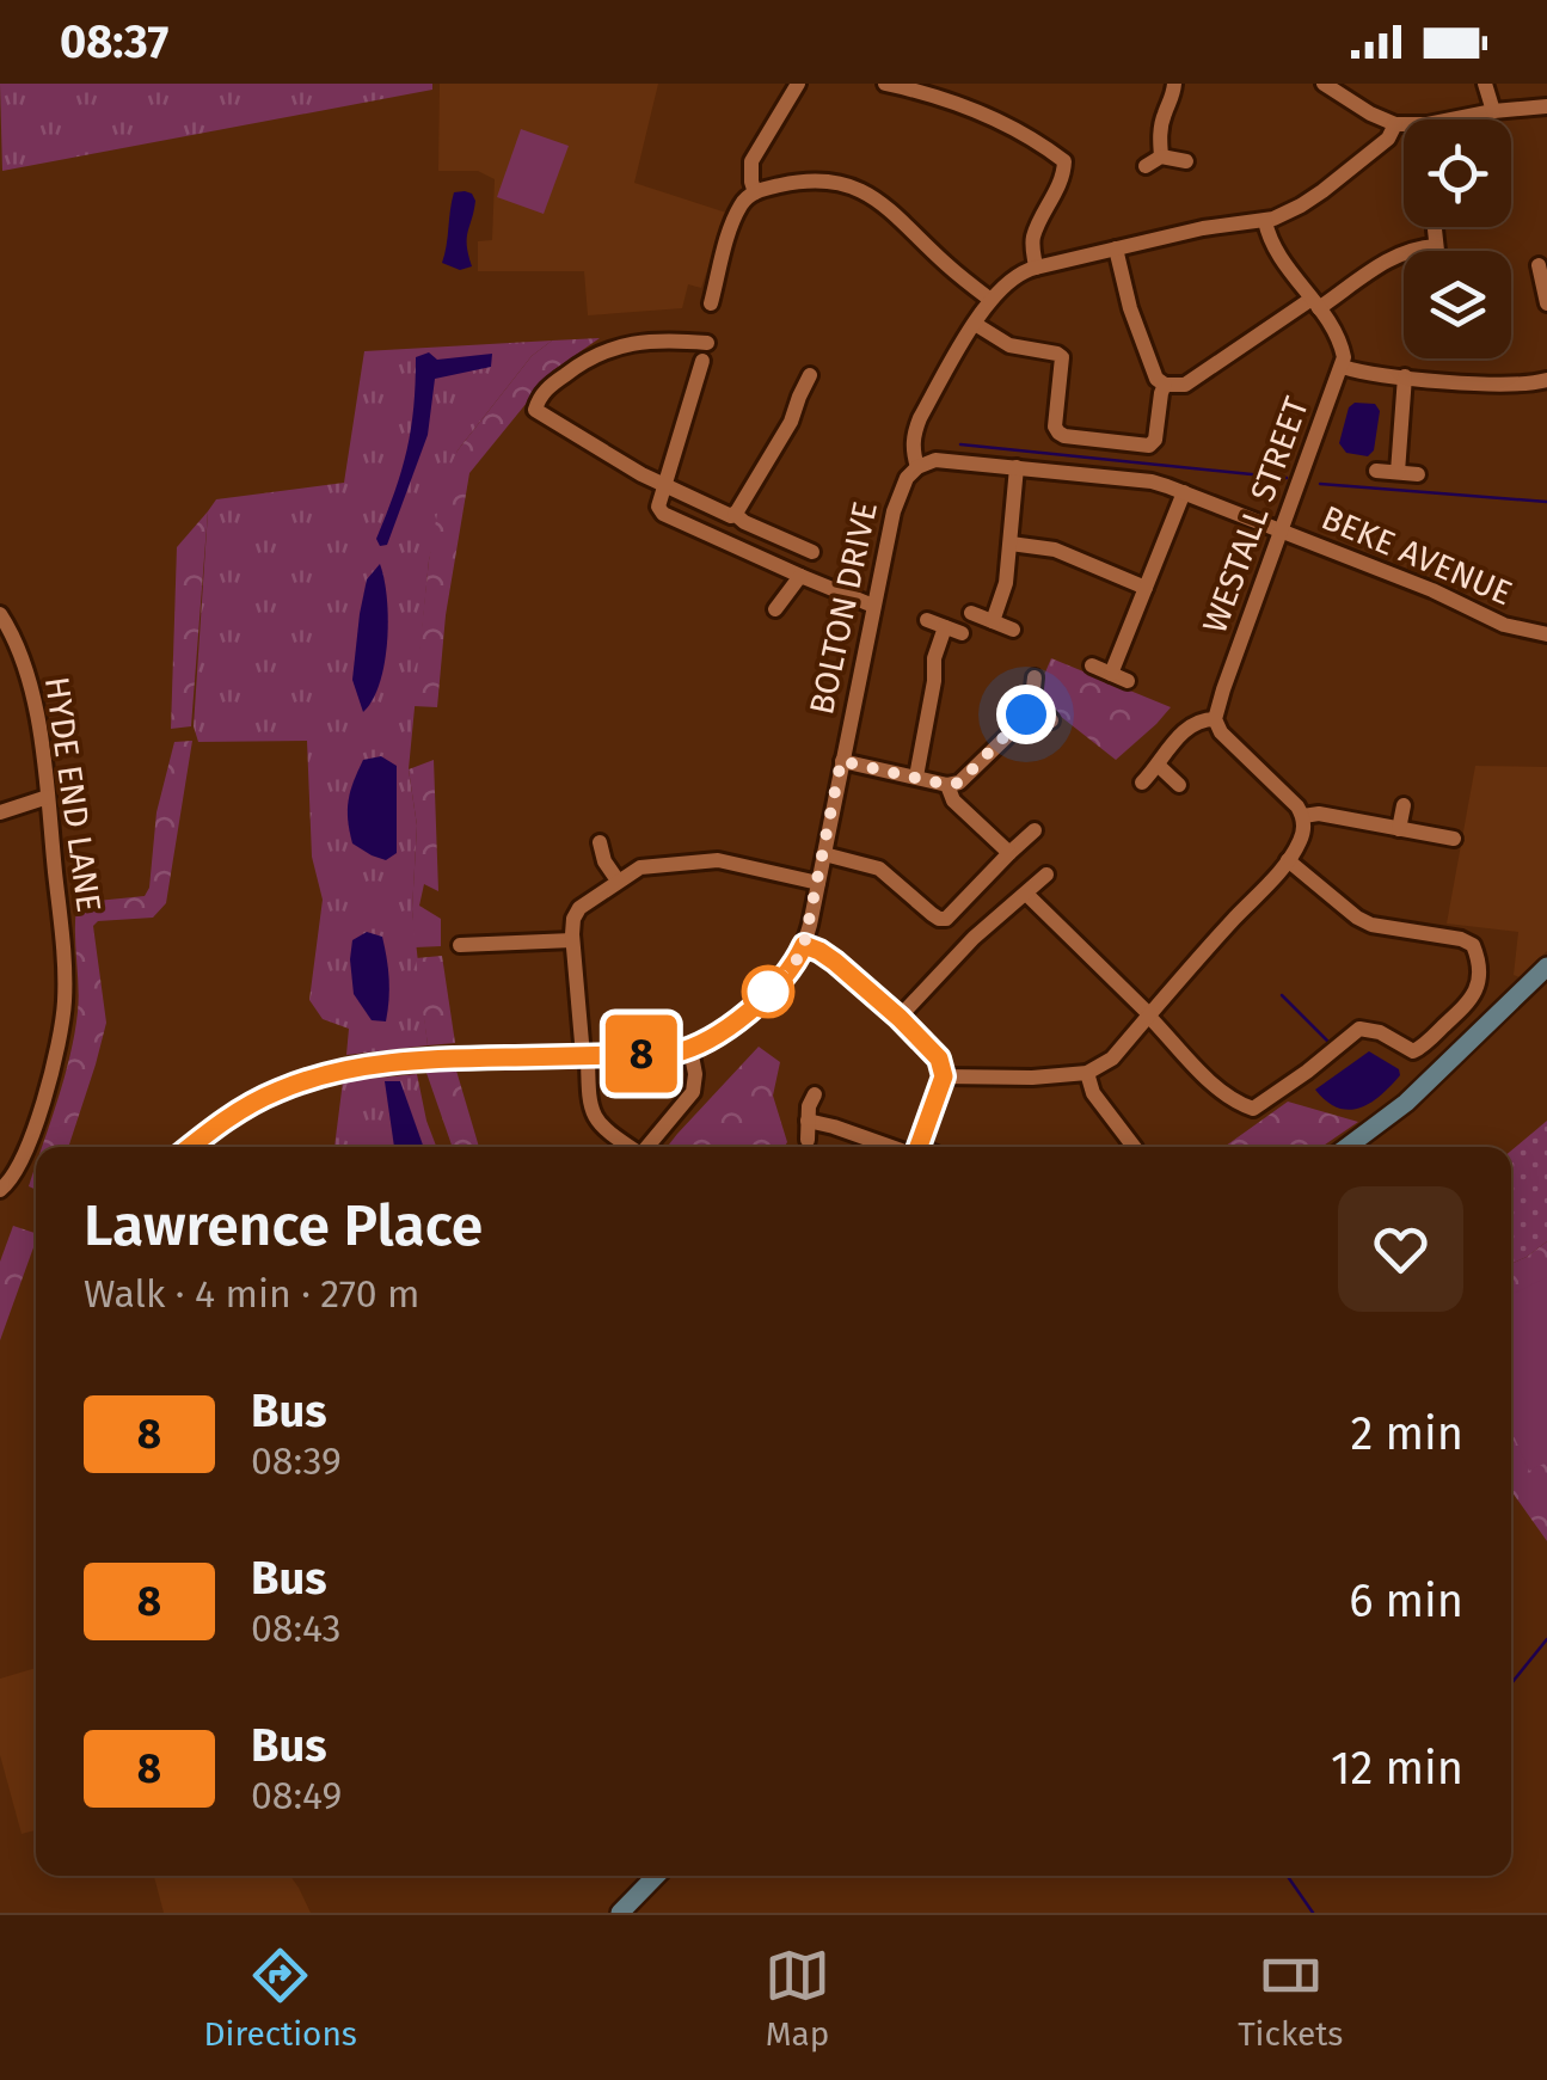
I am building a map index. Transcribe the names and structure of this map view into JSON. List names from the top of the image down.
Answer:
{
  "streets": {
    "street": [
      "WESTALL STREET",
      "BEKE AVENUE",
      "BOLTON DRIVE",
      "HYDE END LANE"
    ]
  },
  "crossings": [
    ["WESTALL STREET", "BEKE AVENUE"],
    ["WESTALL STREET", "BOLTON DRIVE"],
    ["BEKE AVENUE", "BOLTON DRIVE"]
  ],
  "lines": ["bus line 8"],
  "page": {
    "status": "08:37",
    "on_map": "8",
    "heading": ["Lawrence Place", "Walk · 4 min · 270 m"],
    "list": [
      {
        "mark": "8",
        "name": "Bus",
        "note": "08:39",
        "value": "2 min"
      },
      {
        "mark": "8",
        "name": "Bus",
        "note": "08:43",
        "value": "6 min"
      },
      {
        "mark": "8",
        "name": "Bus",
        "note": "08:49",
        "value": "12 min"
      }
    ],
    "tabs": ["Directions", "Map", "Tickets"]
  }
}
